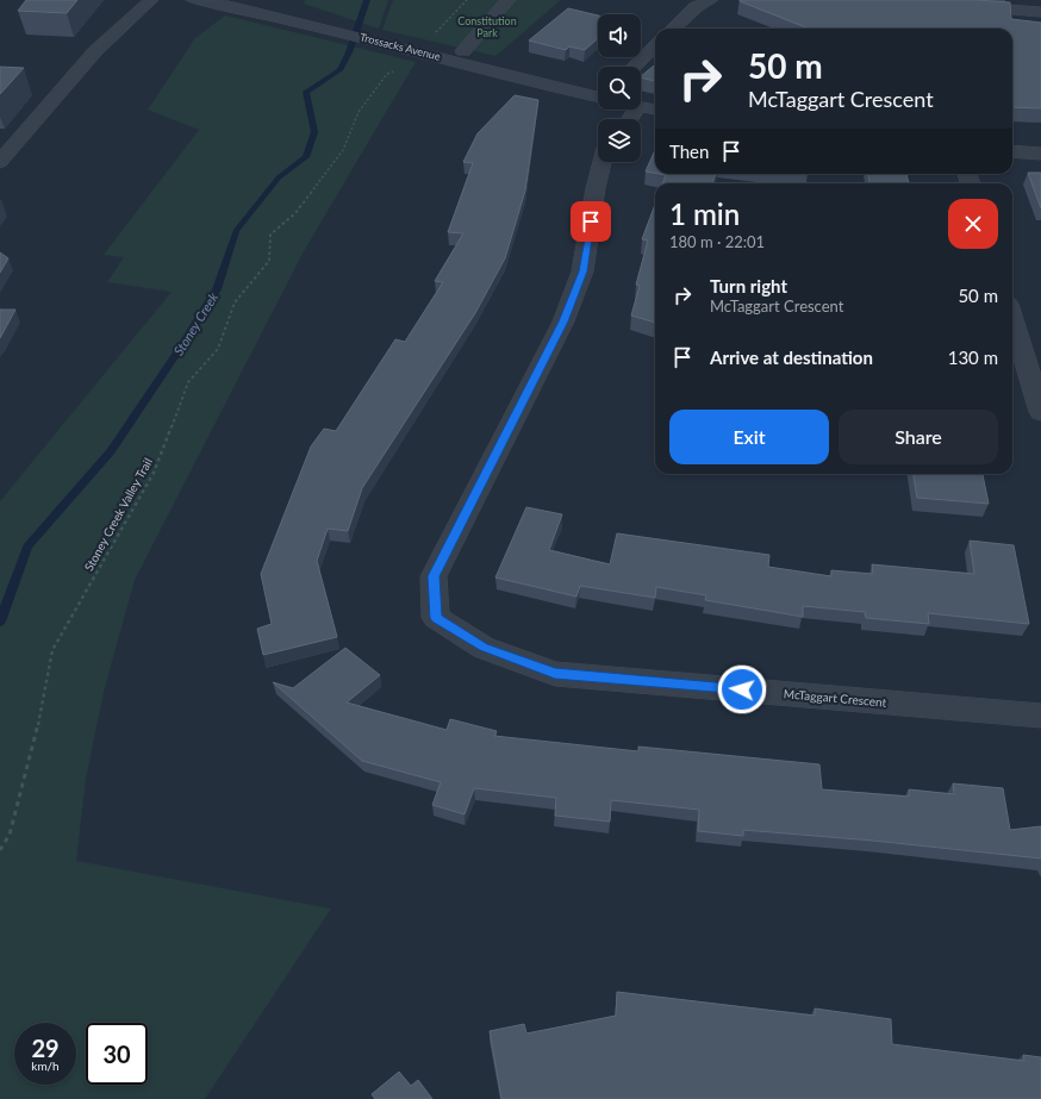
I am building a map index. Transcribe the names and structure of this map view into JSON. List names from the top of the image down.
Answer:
{
  "streets": {
    "street": ["Trossacks Avenue", "McTaggart Crescent"],
    "path": ["Stoney Creek Valley Trail"]
  },
  "water": ["Stoney Creek"],
  "parks": ["Constitution Park"],
  "page": {
    "turn": ["50 m", "McTaggart Crescent"],
    "then": "Then",
    "heading": ["1 min", "180 m · 22:01"],
    "list": [
      {
        "name": "Turn right",
        "note": "McTaggart Crescent",
        "value": "50 m"
      },
      {
        "name": "Arrive at destination",
        "value": "130 m"
      }
    ],
    "buttons": ["Exit", "Share"],
    "speed": "29 km/h",
    "limit": "30"
  }
}
